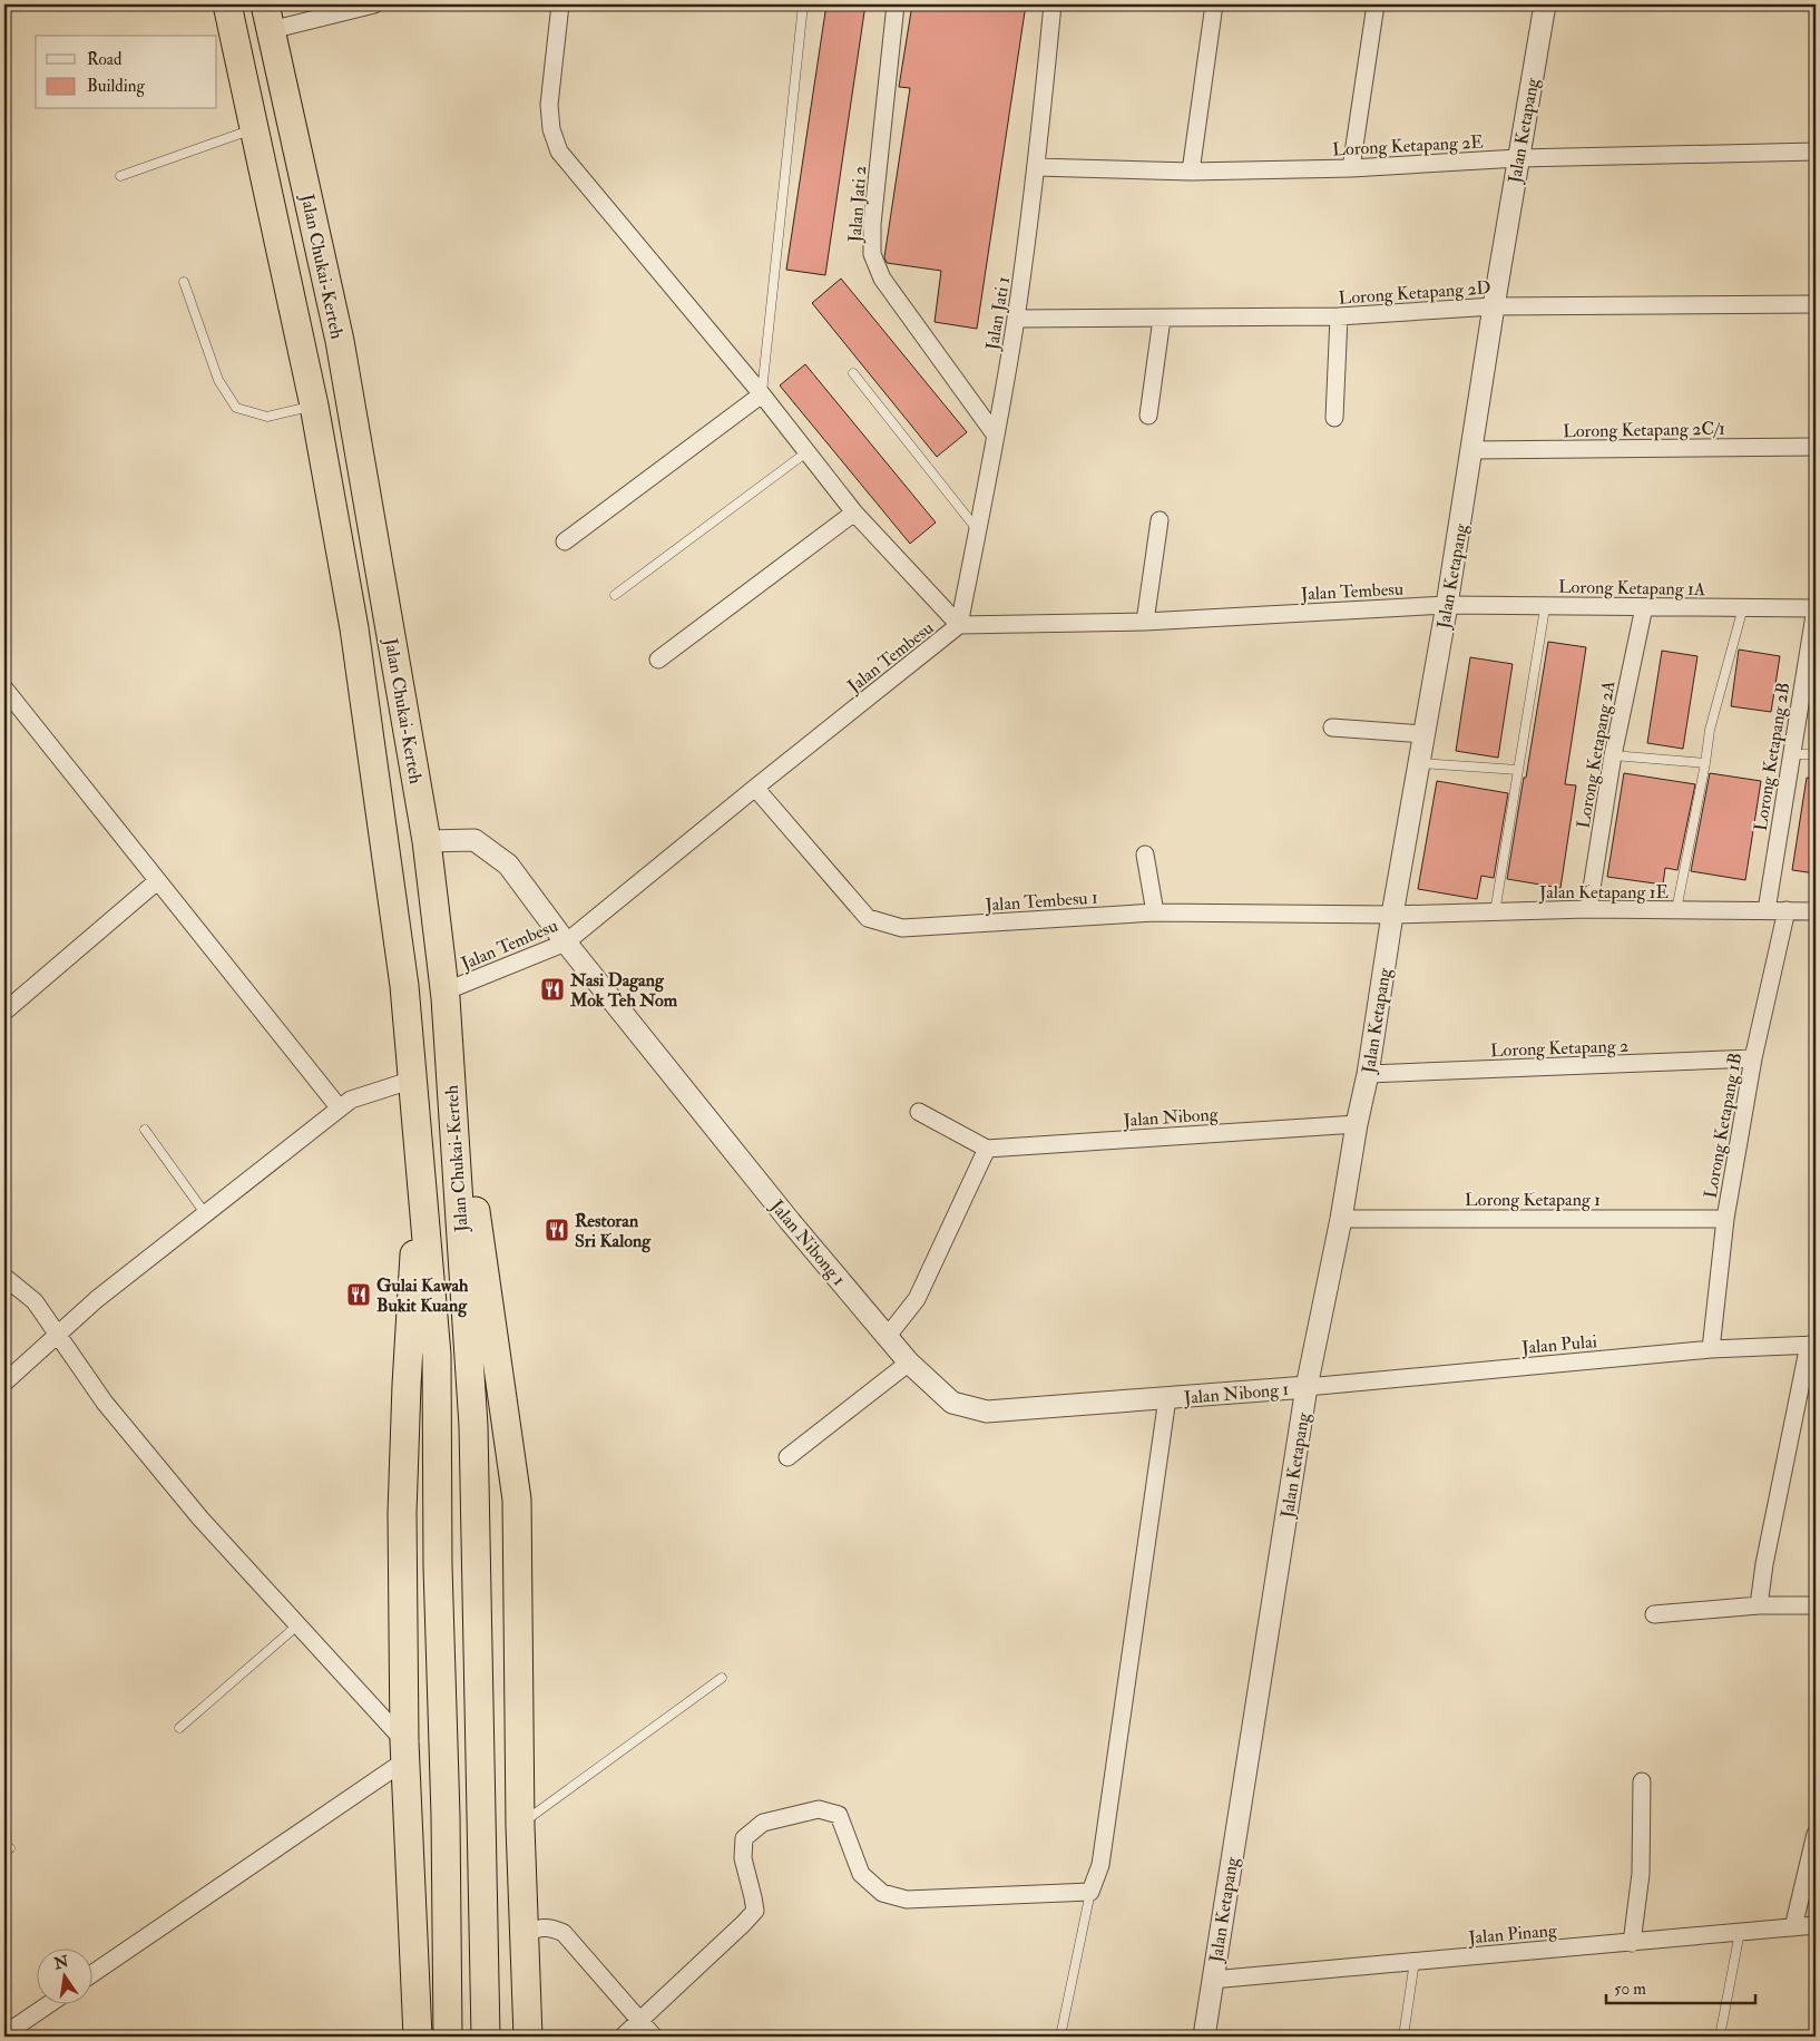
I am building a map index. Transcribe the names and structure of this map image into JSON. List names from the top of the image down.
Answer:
{
  "streets": {
    "highway": ["Jalan Chukai-Kerteh"],
    "street": [
      "Jalan Ketapang",
      "Lorong Ketapang 2E",
      "Jalan Jati 2",
      "Lorong Ketapang 2D",
      "Jalan Jati 1",
      "Lorong Ketapang 2C/1",
      "Lorong Ketapang 1A",
      "Jalan Tembesu",
      "Lorong Ketapang 2A",
      "Lorong Ketapang 2B",
      "Jalan Ketapang 1E",
      "Jalan Tembesu 1",
      "Lorong Ketapang 2",
      "Jalan Nibong",
      "Lorong Ketapang 1B",
      "Lorong Ketapang 1",
      "Jalan Nibong 1",
      "Jalan Pulai",
      "Jalan Pinang"
    ]
  },
  "crossings": [
    ["Jalan Ketapang", "Lorong Ketapang 2E"],
    ["Jalan Ketapang", "Lorong Ketapang 2D"],
    ["Jalan Ketapang", "Lorong Ketapang 2C/1"],
    ["Jalan Ketapang", "Lorong Ketapang 1A"],
    ["Jalan Ketapang", "Jalan Tembesu"],
    ["Jalan Ketapang", "Jalan Ketapang 1E"],
    ["Jalan Ketapang", "Jalan Tembesu 1"],
    ["Jalan Ketapang", "Lorong Ketapang 2"],
    ["Jalan Ketapang", "Jalan Nibong"],
    ["Jalan Ketapang", "Lorong Ketapang 1"],
    ["Jalan Ketapang", "Jalan Nibong 1"],
    ["Jalan Ketapang", "Jalan Pulai"],
    ["Jalan Ketapang", "Jalan Pinang"],
    ["Lorong Ketapang 2E", "Jalan Jati 1"],
    ["Jalan Jati 2", "Jalan Jati 1"],
    ["Jalan Chukai-Kerteh", "Jalan Tembesu"],
    ["Jalan Chukai-Kerteh", "Jalan Nibong 1"],
    ["Lorong Ketapang 2D", "Jalan Jati 1"],
    ["Jalan Jati 1", "Jalan Tembesu"],
    ["Lorong Ketapang 1A", "Jalan Tembesu"],
    ["Lorong Ketapang 1A", "Lorong Ketapang 2A"],
    ["Lorong Ketapang 1A", "Lorong Ketapang 2B"],
    ["Jalan Tembesu", "Jalan Tembesu 1"],
    ["Jalan Tembesu", "Jalan Nibong 1"],
    ["Lorong Ketapang 2A", "Jalan Ketapang 1E"],
    ["Lorong Ketapang 2B", "Jalan Ketapang 1E"],
    ["Jalan Ketapang 1E", "Jalan Tembesu 1"],
    ["Jalan Ketapang 1E", "Lorong Ketapang 1B"],
    ["Lorong Ketapang 2", "Lorong Ketapang 1B"],
    ["Lorong Ketapang 1B", "Lorong Ketapang 1"],
    ["Lorong Ketapang 1B", "Jalan Pulai"],
    ["Jalan Nibong 1", "Jalan Pulai"]
  ],
  "places": {
    "restaurant": ["Nasi Dagang Mok Teh Nom", "Restoran Sri Kalong", "Gulai Kawah Bukit Kuang"]
  },
  "legend": ["Road", "Building"],
  "scale_bar": "50 m",
  "north": "top"
}
